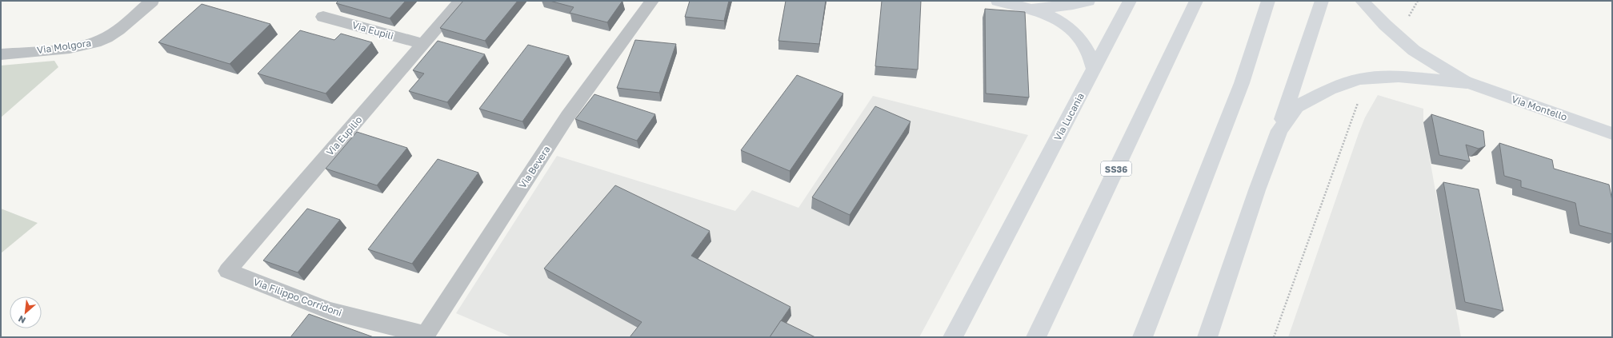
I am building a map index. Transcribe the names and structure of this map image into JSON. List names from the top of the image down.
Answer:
{
  "streets": {
    "main road": ["Via Montello", "Via Lucania", "SS36"],
    "street": [
      "Via Eupili",
      "Via Molgora",
      "Via Eupilio",
      "Via Bevera",
      "Via Filippo Corridoni"
    ]
  },
  "crossings": [
    ["Via Eupili", "Via Eupilio"],
    ["Via Eupilio", "Via Filippo Corridoni"],
    ["Via Bevera", "Via Filippo Corridoni"]
  ],
  "north": "bottom left"
}
